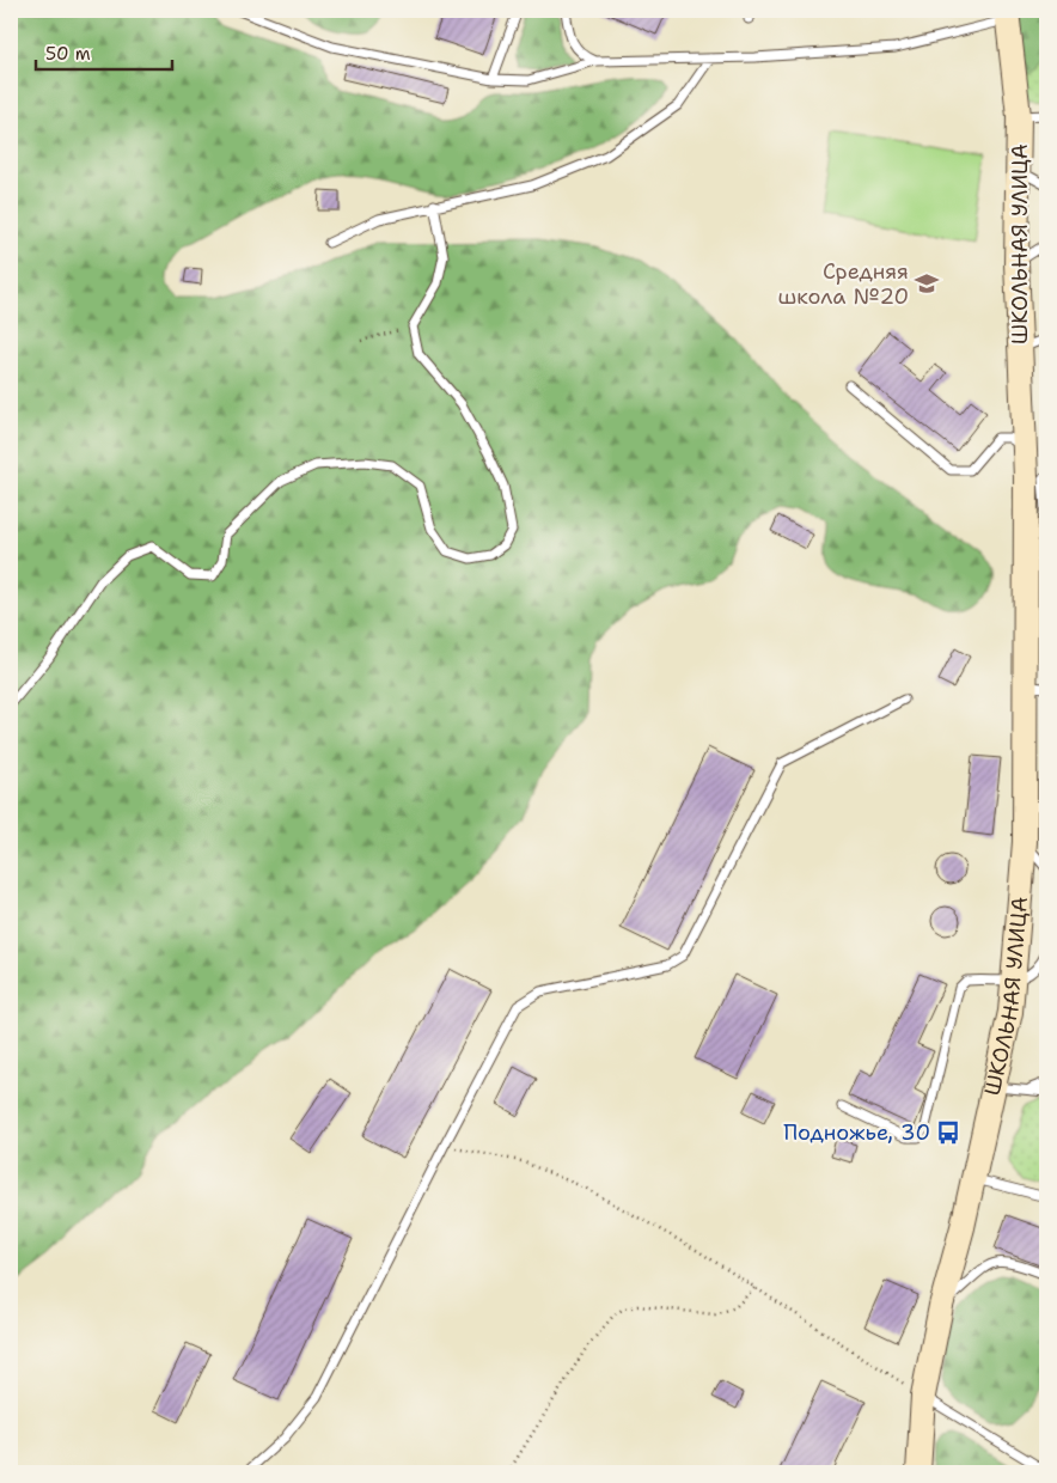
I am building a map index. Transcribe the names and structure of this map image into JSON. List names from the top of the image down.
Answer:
{
  "streets": {
    "main road": ["ШКОЛЬНАЯ УЛИЦА"]
  },
  "places": {
    "school or university": ["Средняя школа №20"],
    "bus stop": ["Подножье, 30"]
  },
  "scale_bar": "50 m"
}
